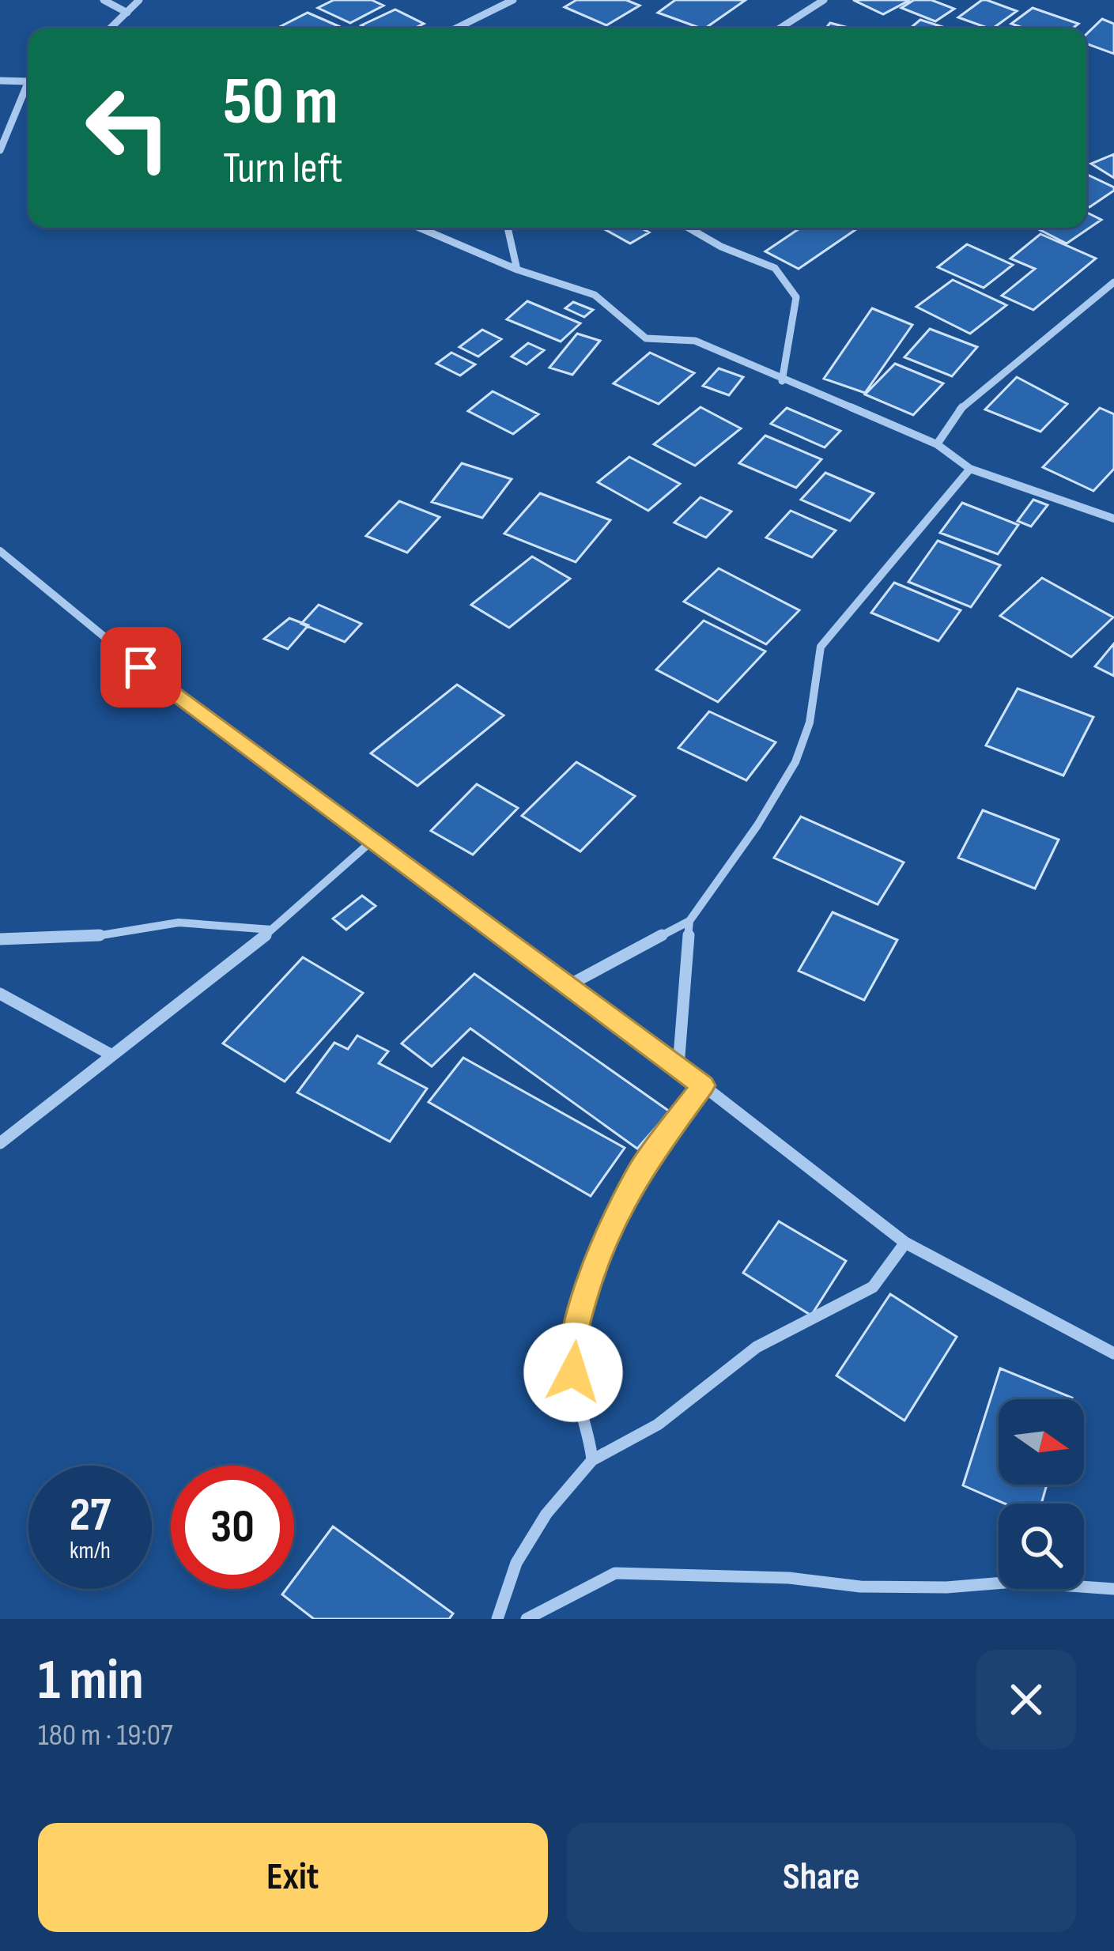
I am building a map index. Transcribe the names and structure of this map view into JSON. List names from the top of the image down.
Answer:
{
  "north": "right",
  "page": {
    "turn": ["50 m", "Turn left"],
    "speed": "27 km/h",
    "limit": "30",
    "heading": ["1 min", "180 m · 19:07"],
    "buttons": ["Exit", "Share"]
  }
}
